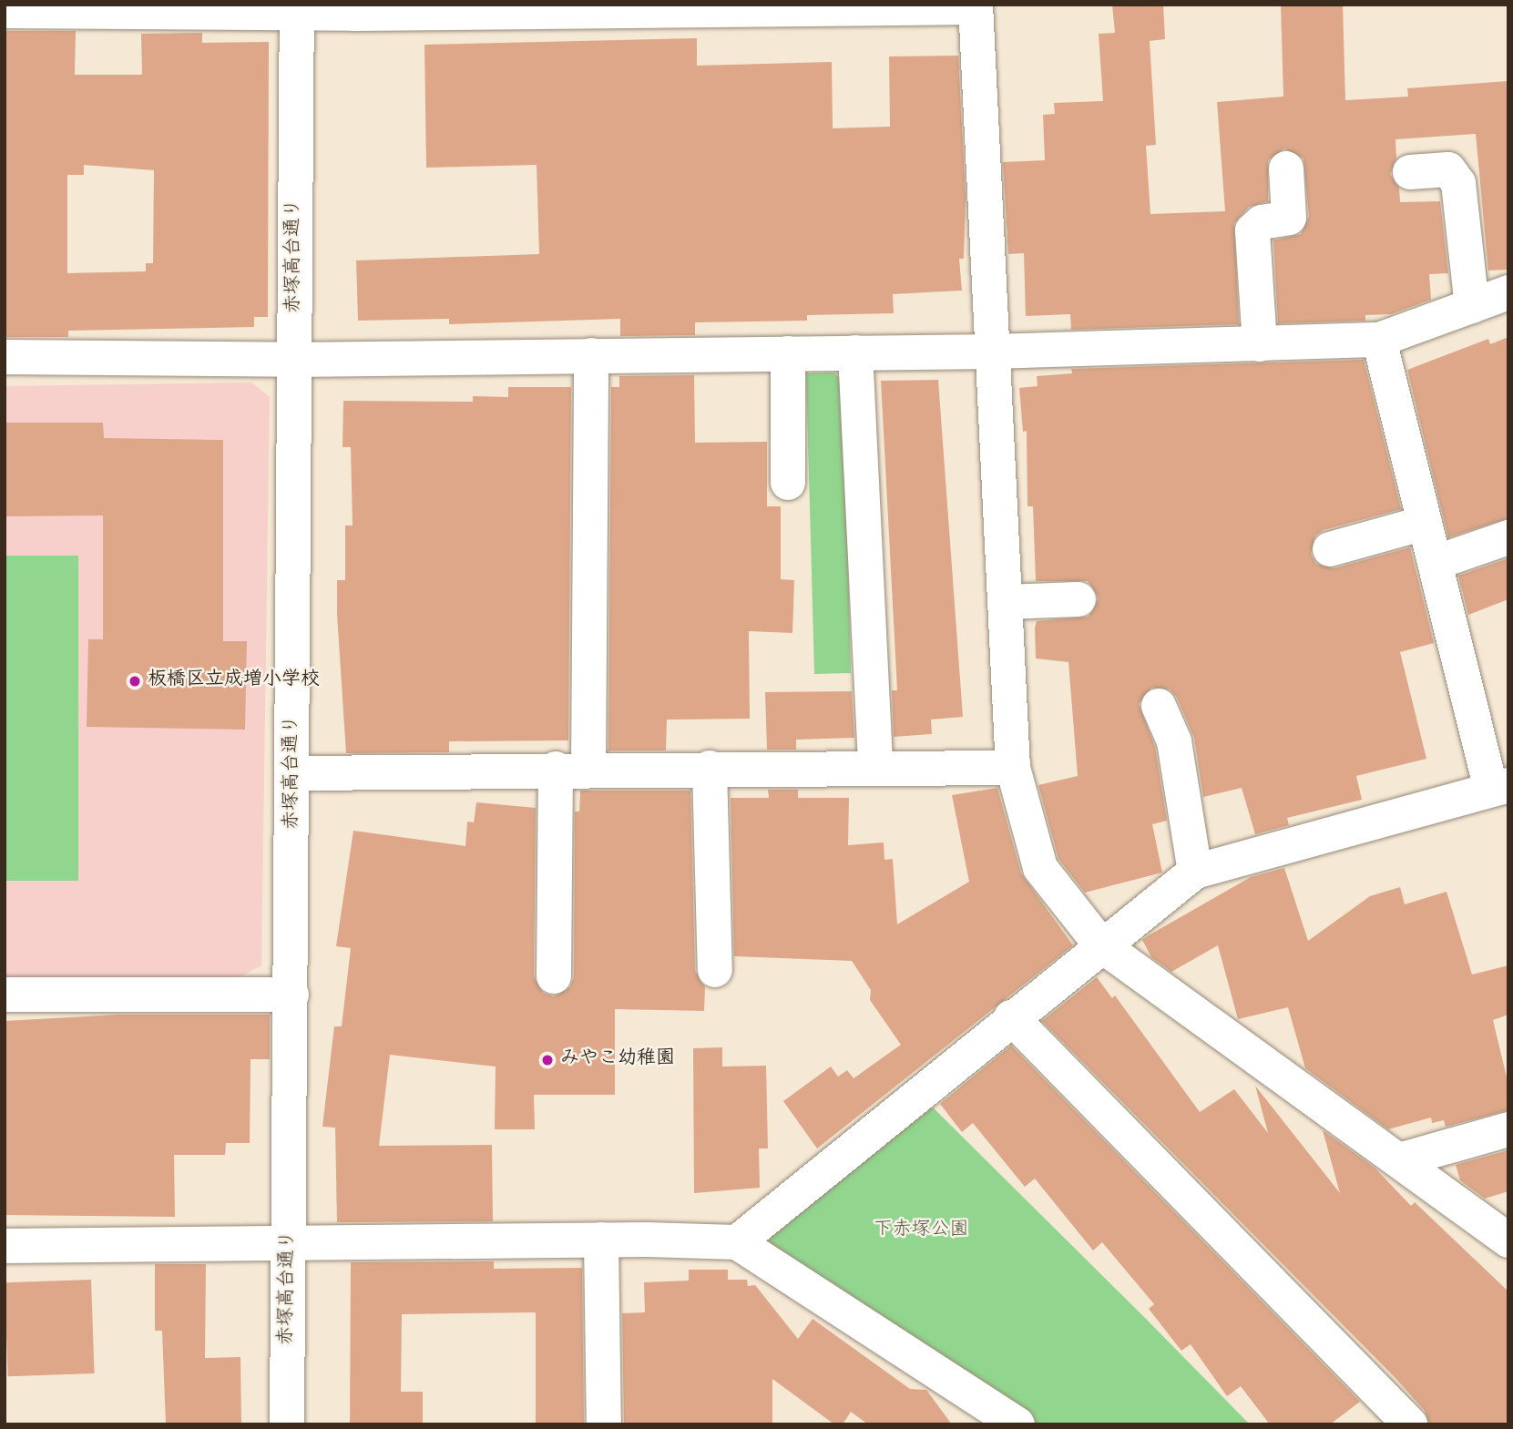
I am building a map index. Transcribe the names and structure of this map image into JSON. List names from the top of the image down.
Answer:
{
  "streets": {
    "street": ["赤塚高台通り"]
  },
  "parks": ["下赤塚公園"],
  "places": ["板橋区立成増小学校", "みやこ幼稚園"]
}
